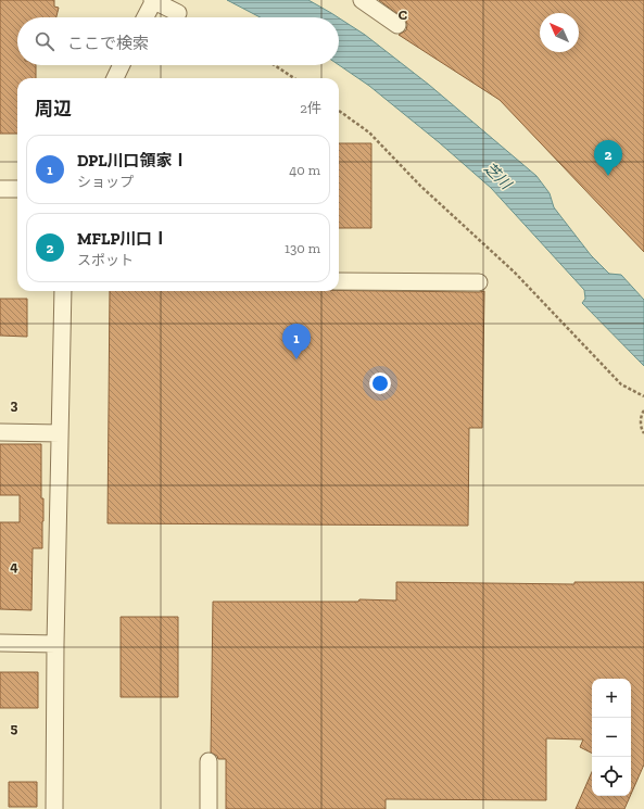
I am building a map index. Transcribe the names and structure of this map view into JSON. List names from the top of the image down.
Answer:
{
  "water": ["芝川"],
  "north": "top left",
  "page": {
    "search": "ここで検索",
    "heading": ["周辺", "2件"],
    "list": [
      {
        "mark": "1",
        "name": "DPL川口領家Ⅰ",
        "note": "ショップ",
        "value": "40 m"
      },
      {
        "mark": "2",
        "name": "MFLP川口Ⅰ",
        "note": "スポット",
        "value": "130 m"
      }
    ],
    "pins": ["2", "1"],
    "map_buttons": ["+", "−"]
  },
  "grid": {
    "columns": ["C"],
    "rows": ["3", "4", "5"]
  }
}
